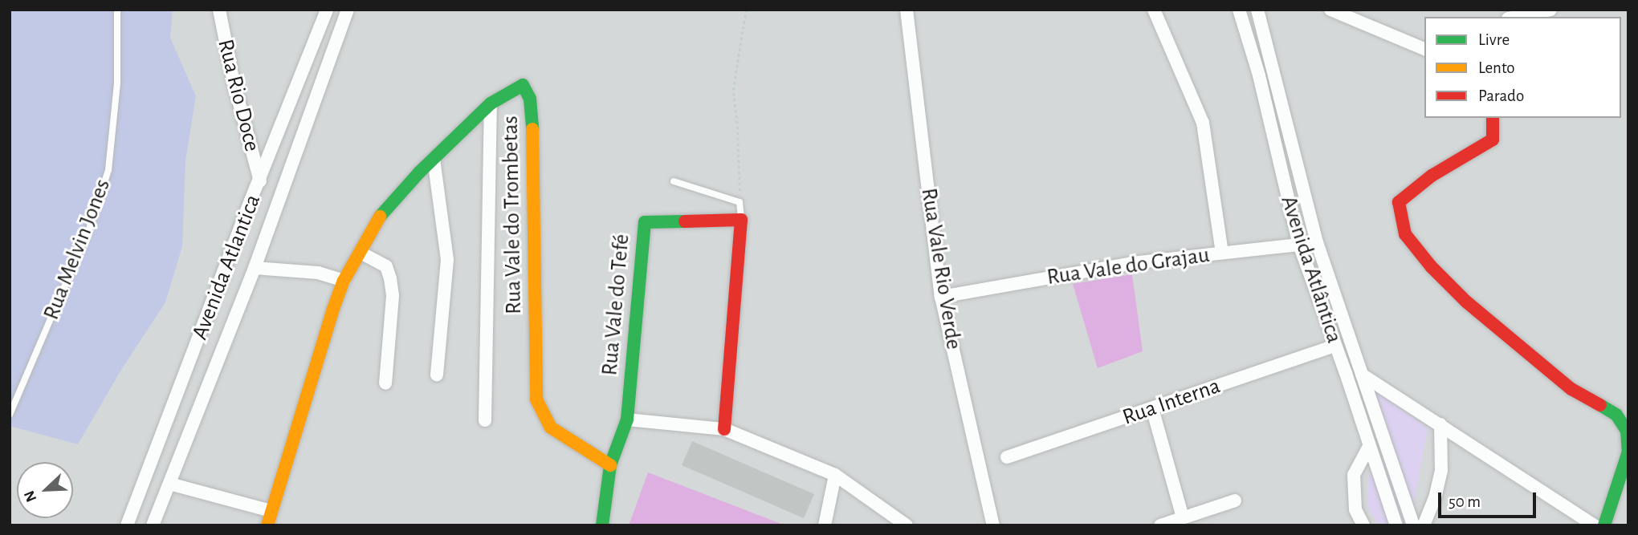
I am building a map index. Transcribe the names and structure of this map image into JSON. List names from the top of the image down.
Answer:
{
  "streets": {
    "street": [
      "Rua Rio Doce",
      "Rua Vale do Trombetas",
      "Rua Vale do Grajau",
      "Avenida Atlantica",
      "Rua Vale Rio Verde",
      "Avenida Atlântica",
      "Rua Vale do Tefé",
      "Rua Interna"
    ],
    "lane": ["Rua Melvin Jones"]
  },
  "crossings": [
    ["Rua Rio Doce", "Avenida Atlantica"],
    ["Rua Vale do Trombetas", "Rua Vale do Tefé"],
    ["Rua Vale do Grajau", "Rua Vale Rio Verde"],
    ["Rua Vale do Grajau", "Avenida Atlântica"],
    ["Avenida Atlântica", "Rua Interna"]
  ],
  "legend": ["Livre", "Lento", "Parado"],
  "scale_bar": "50 m",
  "north": "bottom left"
}
